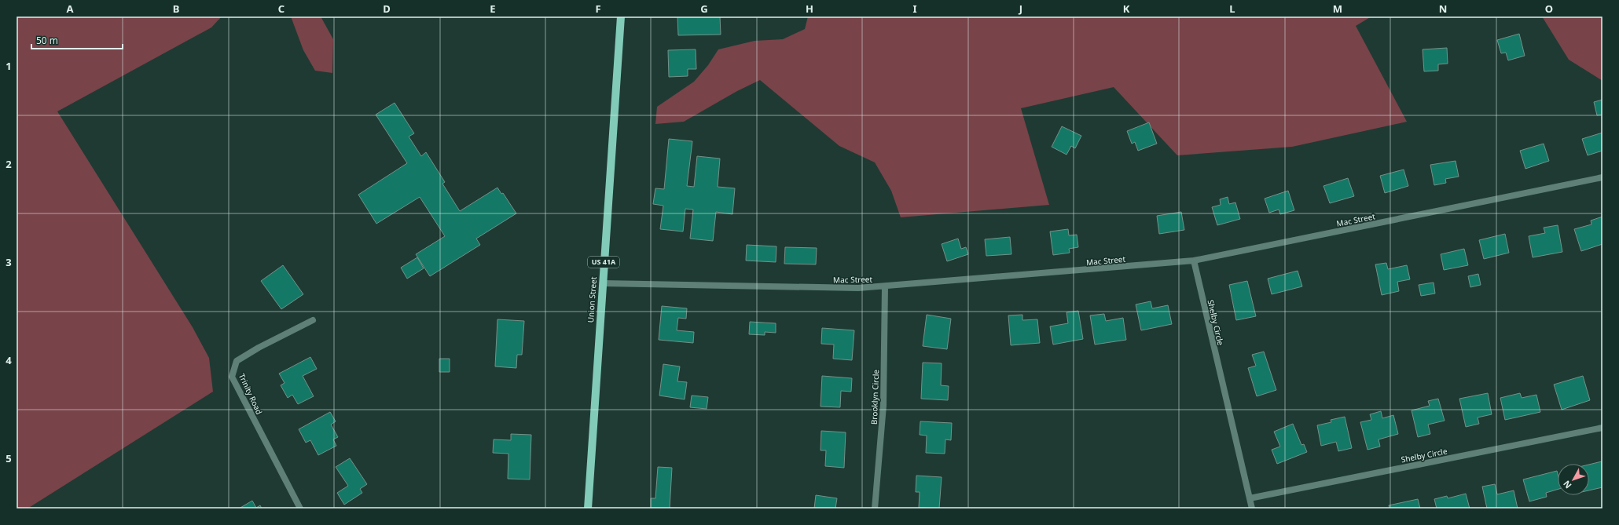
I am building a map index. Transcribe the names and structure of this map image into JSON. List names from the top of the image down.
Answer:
{
  "streets": {
    "main road": ["US 41A", "Union Street"],
    "street": [
      "Mac Street",
      "Shelby Circle",
      "Trinity Road",
      "Brooklyn Circle"
    ]
  },
  "crossings": [
    ["Mac Street", "Union Street"],
    ["Mac Street", "Shelby Circle"],
    ["Mac Street", "Brooklyn Circle"]
  ],
  "scale_bar": "50 m",
  "north": "bottom left",
  "grid": {
    "columns": [
      "A",
      "B",
      "C",
      "D",
      "E",
      "F",
      "G",
      "H",
      "I",
      "J",
      "K",
      "L",
      "M",
      "N",
      "O"
    ],
    "rows": [
      "1",
      "2",
      "3",
      "4",
      "5"
    ]
  }
}
